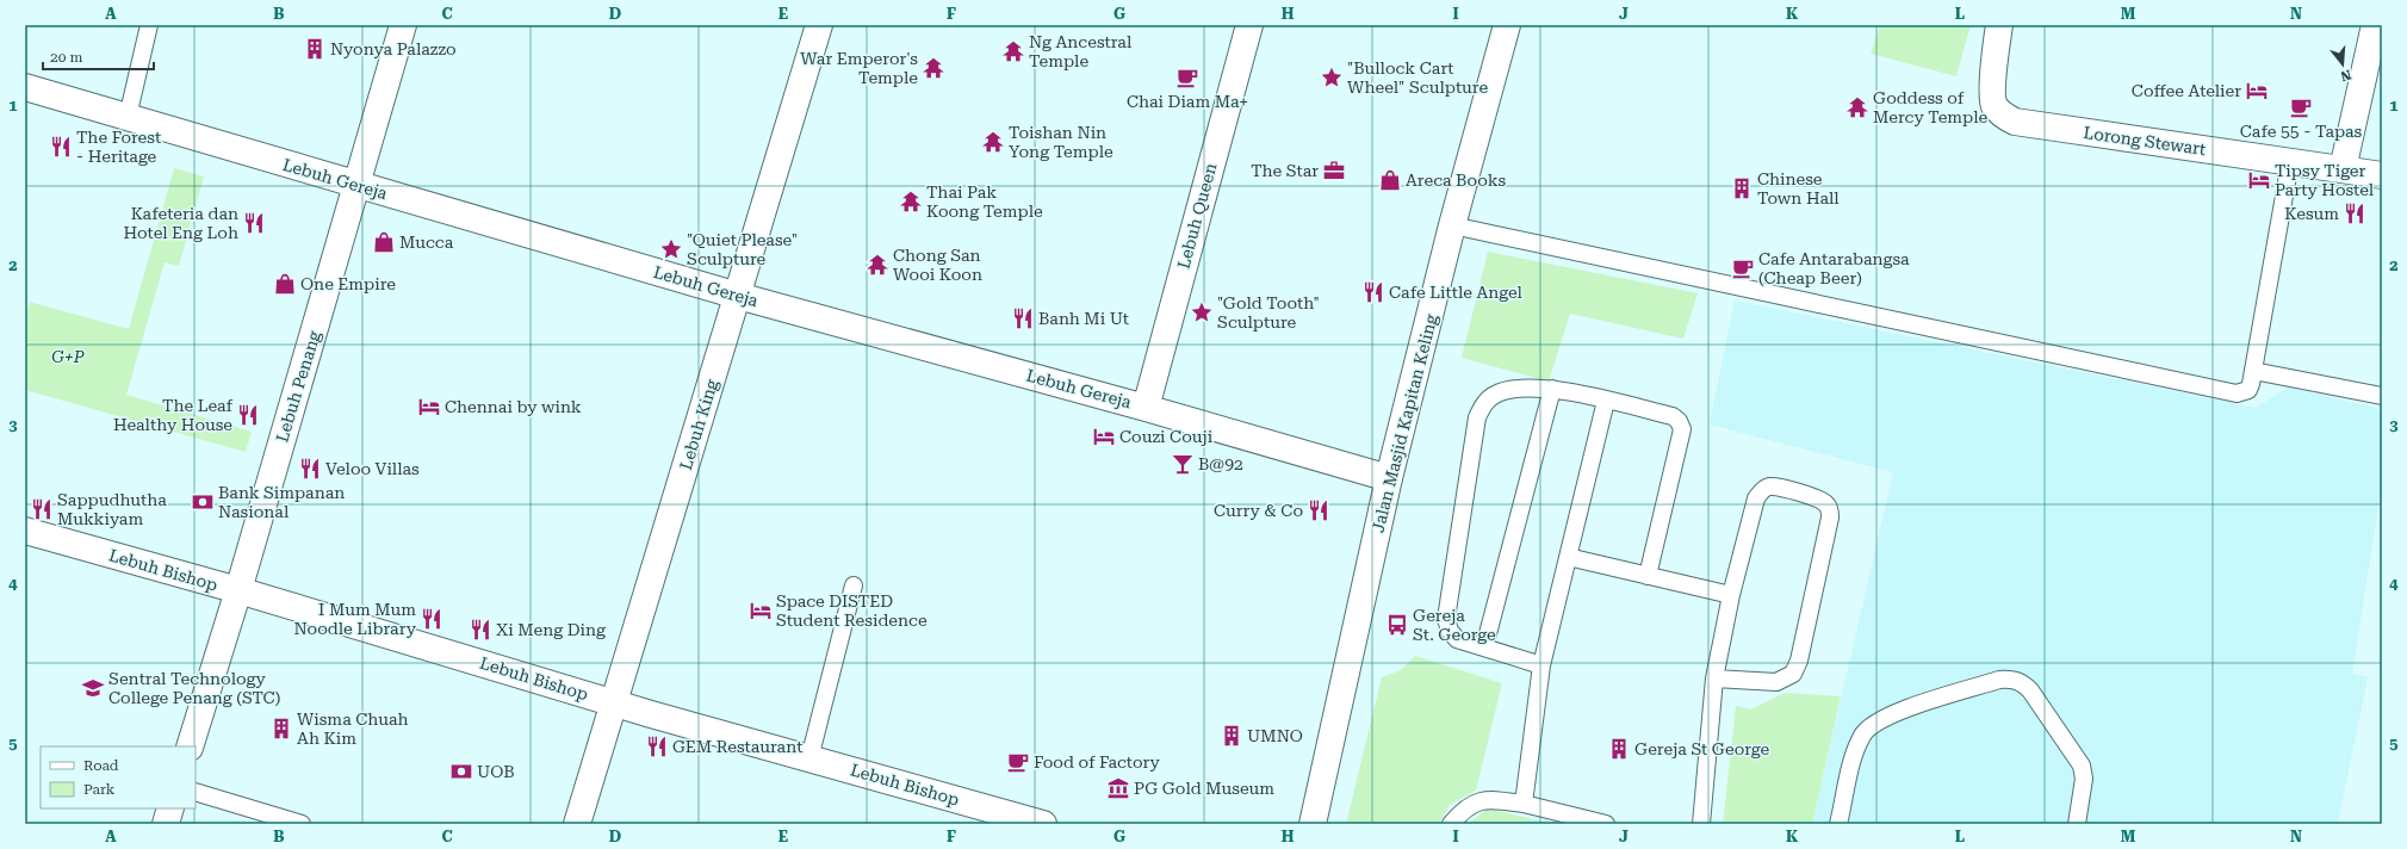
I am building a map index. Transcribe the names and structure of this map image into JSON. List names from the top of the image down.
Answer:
{
  "streets": {
    "street": [
      "Lorong Stewart",
      "Lebuh Gereja",
      "Lebuh Queen",
      "Lebuh Penang",
      "Jalan Masjid Kapitan Keling",
      "Lebuh King",
      "Lebuh Bishop"
    ]
  },
  "crossings": [
    ["Lebuh Gereja", "Lebuh Queen"],
    ["Lebuh Gereja", "Lebuh Penang"],
    ["Lebuh Gereja", "Jalan Masjid Kapitan Keling"],
    ["Lebuh Gereja", "Lebuh King"],
    ["Lebuh Penang", "Lebuh Bishop"],
    ["Lebuh King", "Lebuh Bishop"]
  ],
  "parks": ["G+P"],
  "places": {
    "building": [
      "Nyonya Palazzo",
      "Chinese Town Hall",
      "Wisma Chuah Ah Kim",
      "UMNO",
      "Gereja St George"
    ],
    "temple": [
      "Ng Ancestral Temple",
      "War Emperor's Temple",
      "Goddess of Mercy Temple",
      "Toishan Nin Yong Temple",
      "Thai Pak Koong Temple",
      "Chong San Wooi Koon"
    ],
    "cafe": [
      "Chai Diam Ma+",
      "Cafe 55 - Tapas",
      "Cafe Antarabangsa (Cheap Beer)",
      "Food of Factory"
    ],
    "place": ["\"Bullock Cart Wheel\" Sculpture", "\"Quiet Please\" Sculpture", "\"Gold Tooth\" Sculpture"],
    "hotel": [
      "Coffee Atelier",
      "Tipsy Tiger Party Hostel",
      "Chennai by wink",
      "Couzi Couji",
      "Space DISTED Student Residence"
    ],
    "restaurant": [
      "The Forest - Heritage",
      "Kesum",
      "Kafeteria dan Hotel Eng Loh",
      "Cafe Little Angel",
      "Banh Mi Ut",
      "The Leaf Healthy House",
      "Veloo Villas",
      "Sappudhutha Mukkiyam",
      "Curry & Co",
      "I Mum Mum Noodle Library",
      "Xi Meng Ding",
      "GEM Restaurant"
    ],
    "office": ["The Star"],
    "shop": ["Areca Books", "Mucca", "One Empire"],
    "bar": ["B@92"],
    "bank": ["Bank Simpanan Nasional", "UOB"],
    "bus stop": ["Gereja St. George"],
    "school or university": ["Sentral Technology College Penang (STC)"],
    "museum": ["PG Gold Museum"]
  },
  "legend": ["Road", "Park"],
  "scale_bar": "20 m",
  "north": "bottom",
  "grid": {
    "columns": [
      "A",
      "B",
      "C",
      "D",
      "E",
      "F",
      "G",
      "H",
      "I",
      "J",
      "K",
      "L",
      "M",
      "N"
    ],
    "rows": [
      "1",
      "2",
      "3",
      "4",
      "5"
    ]
  }
}
